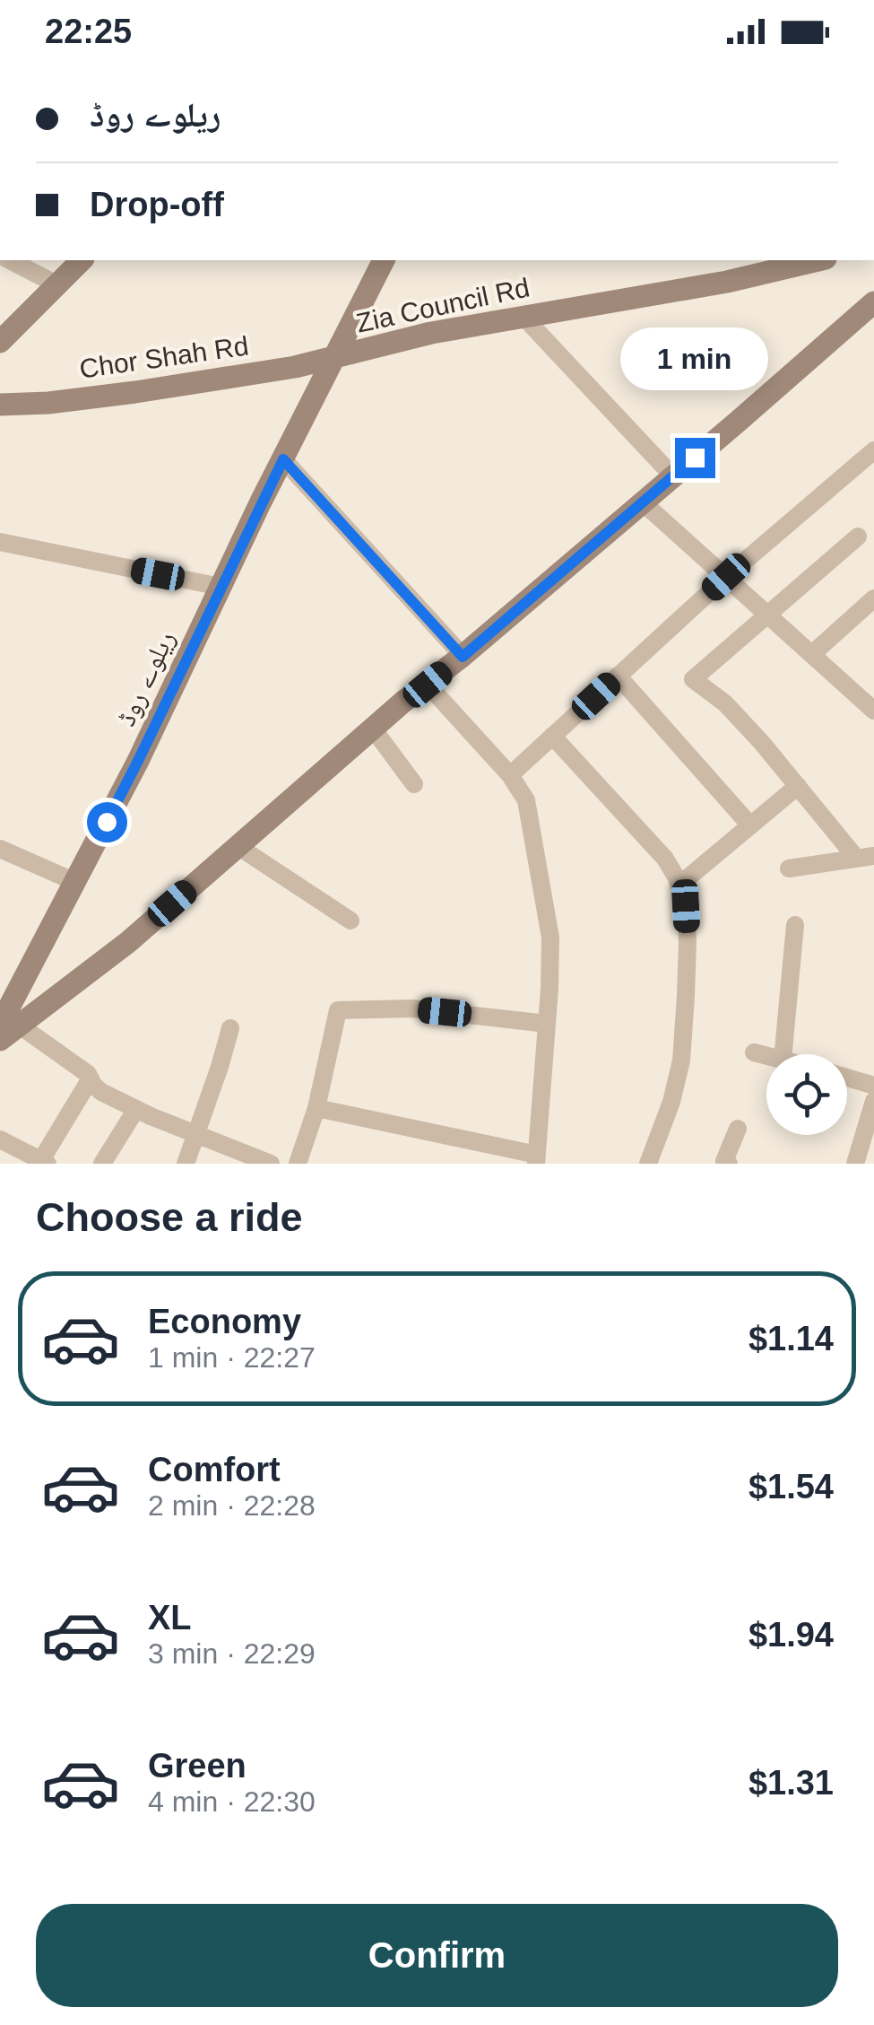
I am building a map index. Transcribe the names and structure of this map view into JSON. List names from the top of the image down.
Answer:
{
  "streets": {
    "street": ["Zia Council Rd", "Chor Shah Rd", "ریلوے روڈ"]
  },
  "crossings": [
    ["Zia Council Rd", "Chor Shah Rd"],
    ["Zia Council Rd", "ریلوے روڈ"],
    ["Chor Shah Rd", "ریلوے روڈ"]
  ],
  "page": {
    "status": "22:25",
    "banner": ["ریلوے روڈ", "Drop-off"],
    "bubble": "1 min",
    "heading": "Choose a ride",
    "list": [
      {
        "name": "Economy",
        "note": "1 min · 22:27",
        "value": "$1.14"
      },
      {
        "name": "Comfort",
        "note": "2 min · 22:28",
        "value": "$1.54"
      },
      {
        "name": "XL",
        "note": "3 min · 22:29",
        "value": "$1.94"
      },
      {
        "name": "Green",
        "note": "4 min · 22:30",
        "value": "$1.31"
      }
    ],
    "buttons": "Confirm"
  }
}
